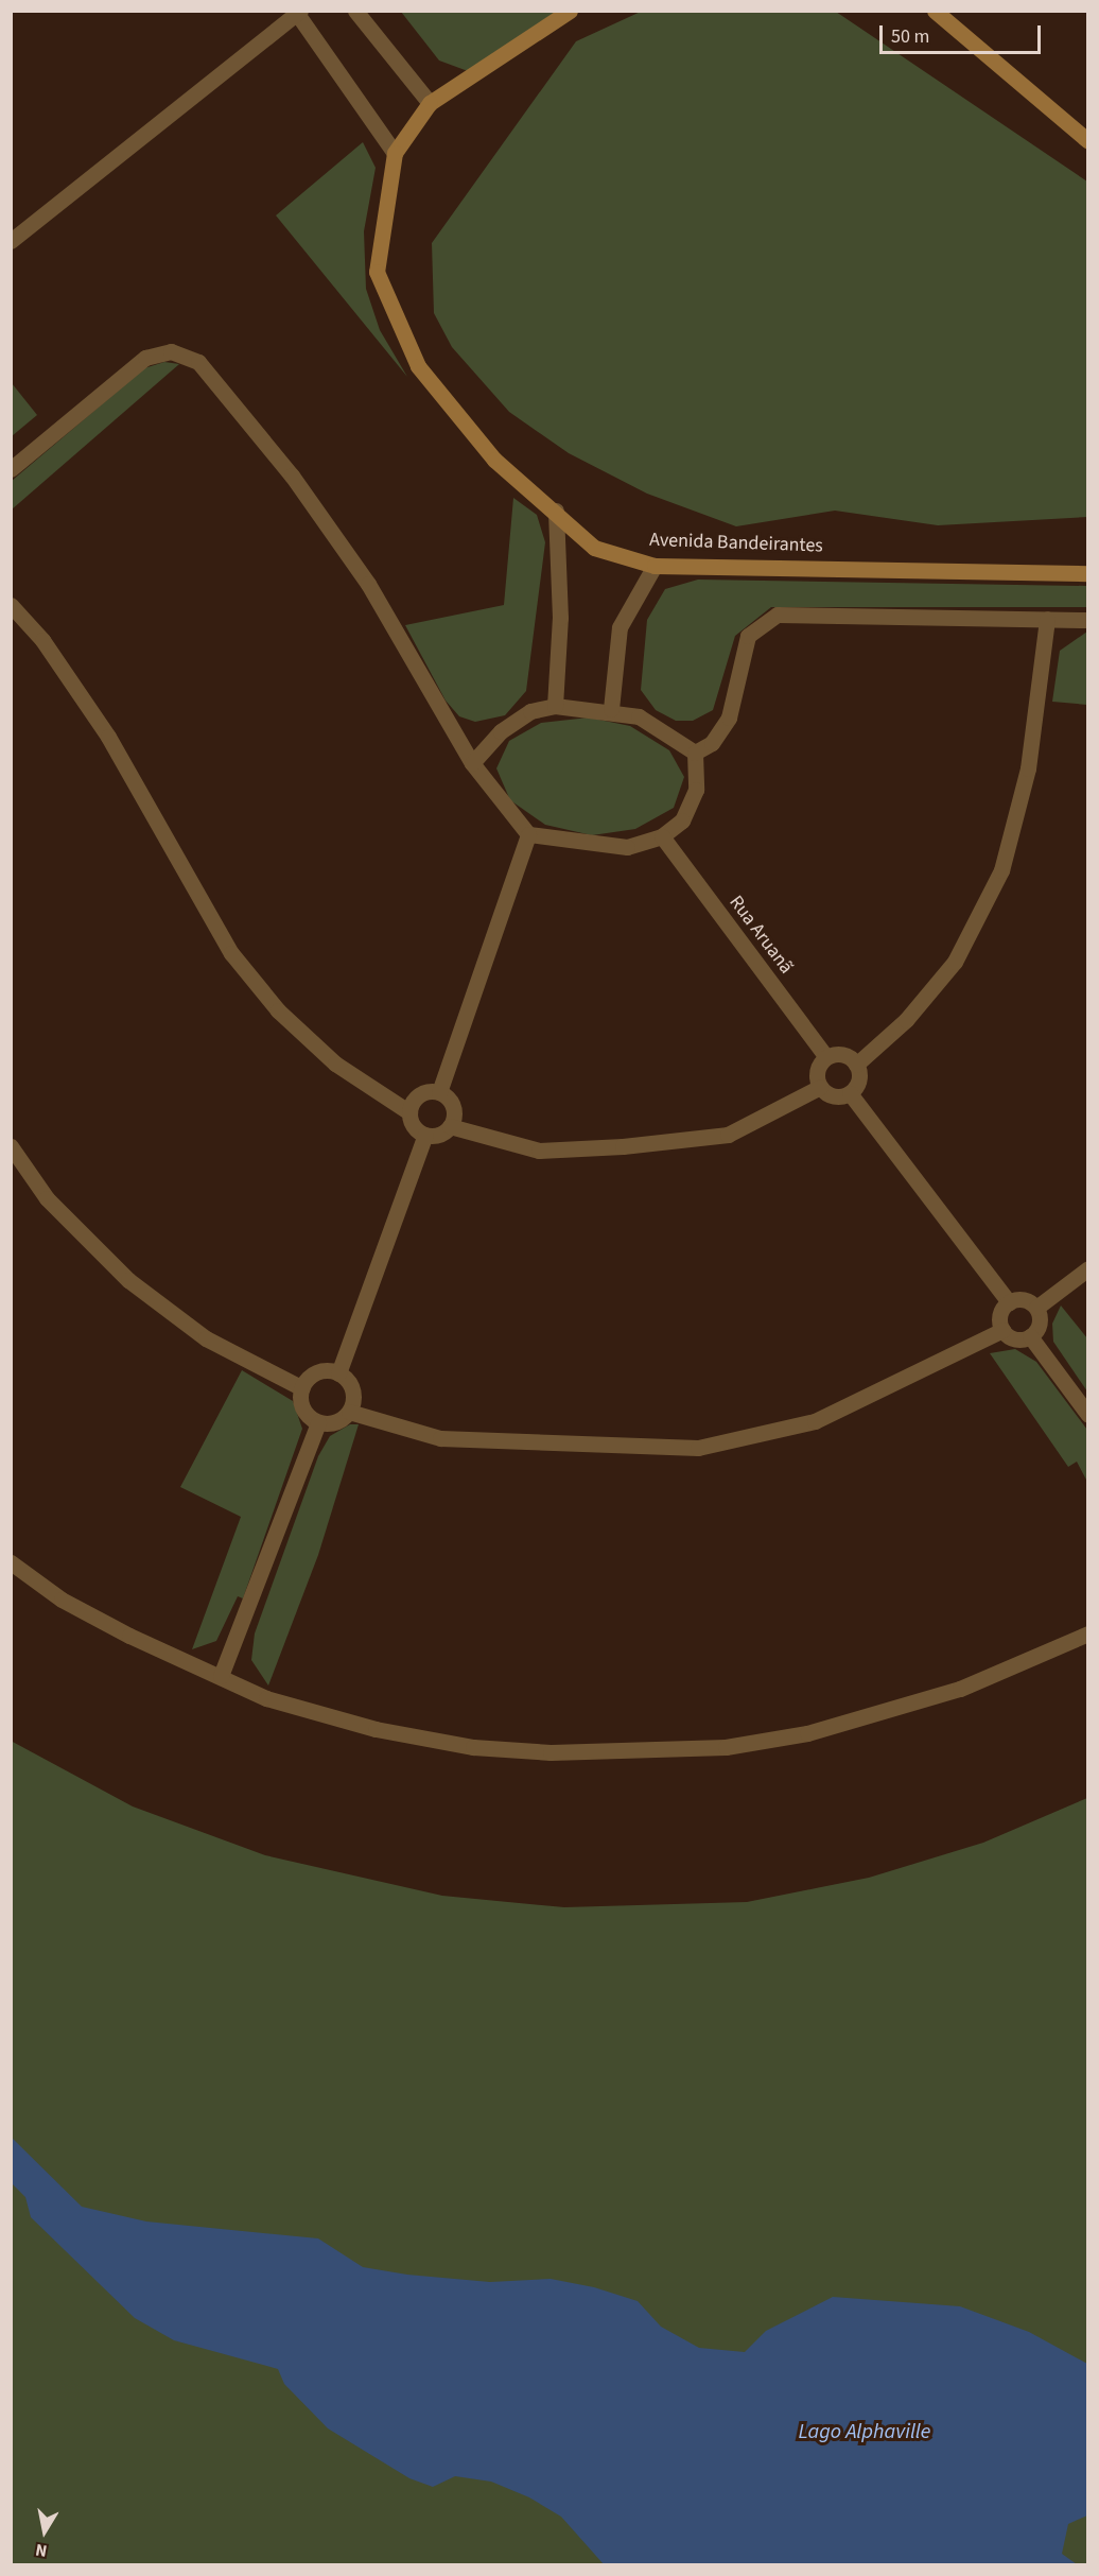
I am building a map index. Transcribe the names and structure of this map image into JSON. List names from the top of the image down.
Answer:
{
  "streets": {
    "street": ["Avenida Bandeirantes", "Rua Aruanã"]
  },
  "water": ["Lago Alphaville"],
  "scale_bar": "50 m",
  "north": "bottom"
}
